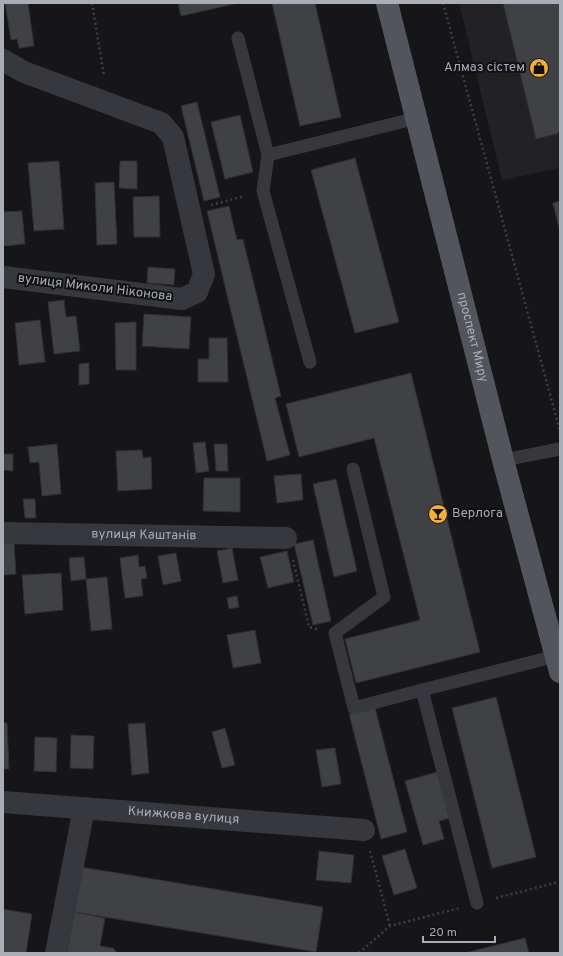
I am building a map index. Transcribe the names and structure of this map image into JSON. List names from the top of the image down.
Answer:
{
  "streets": {
    "main road": ["проспект Миру"],
    "street": ["вулиця Миколи Ніконова", "вулиця Каштанів", "Книжкова вулиця"]
  },
  "places": {
    "shop": ["Алмаз сістем"],
    "bar": ["Beрлога"]
  },
  "scale_bar": "20 m"
}
